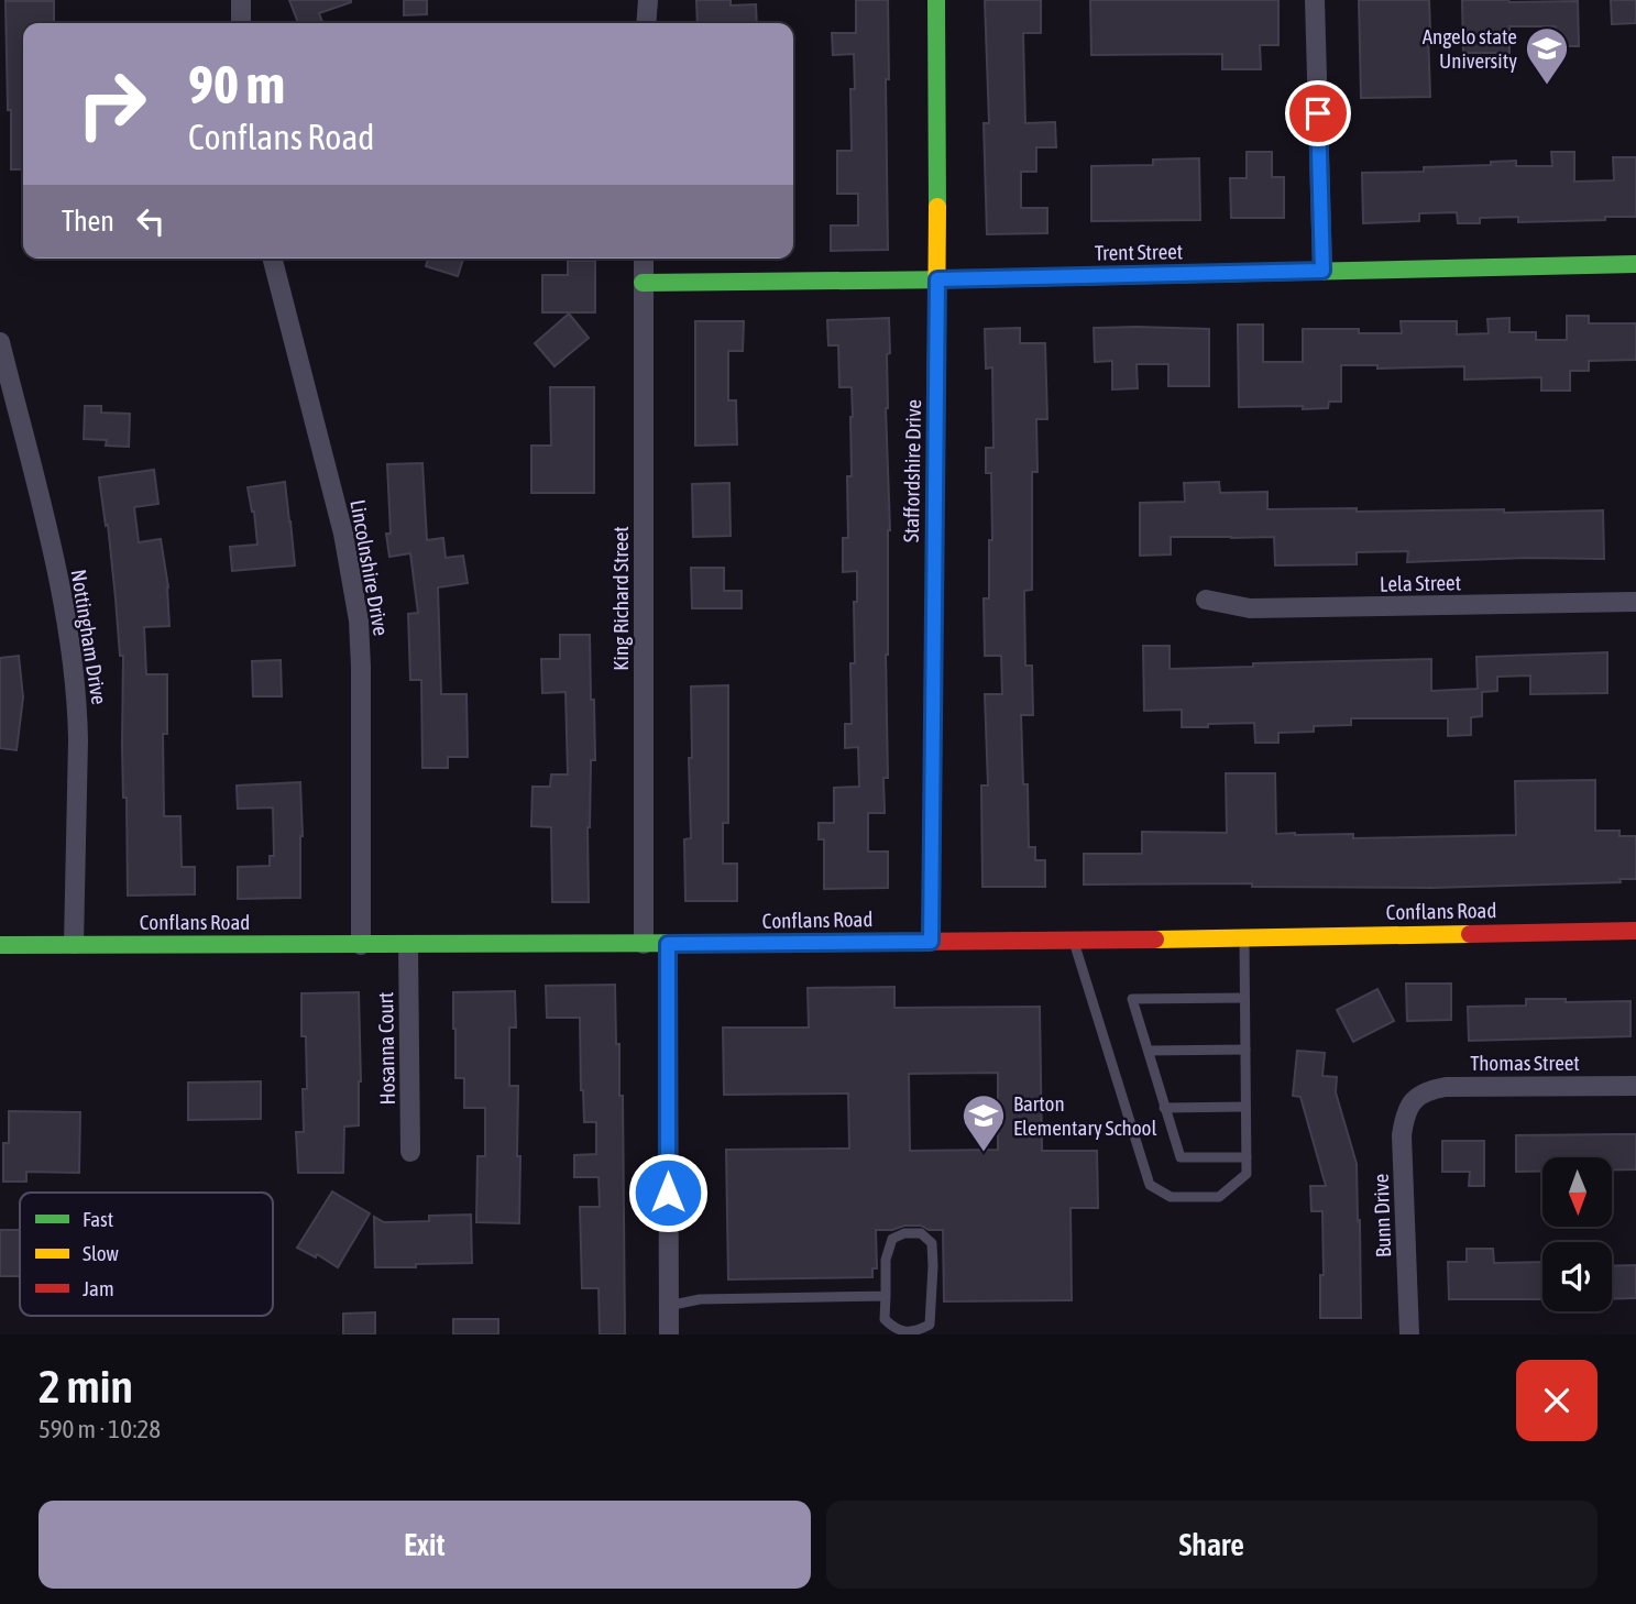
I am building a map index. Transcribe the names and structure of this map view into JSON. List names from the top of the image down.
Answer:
{
  "streets": {
    "street": [
      "Trent Street",
      "Staffordshire Drive",
      "Lincolnshire Drive",
      "Lela Street",
      "King Richard Street",
      "Nottingham Drive",
      "Conflans Road",
      "Hosanna Court",
      "Thomas Street",
      "Bunn Drive"
    ]
  },
  "crossings": [
    ["Trent Street", "Staffordshire Drive"],
    ["Trent Street", "King Richard Street"],
    ["Staffordshire Drive", "Conflans Road"],
    ["Lincolnshire Drive", "Conflans Road"],
    ["King Richard Street", "Conflans Road"],
    ["Nottingham Drive", "Conflans Road"],
    ["Conflans Road", "Hosanna Court"],
    ["Thomas Street", "Bunn Drive"]
  ],
  "places": {
    "school or university": ["Angelo state University", "Barton Elementary School"]
  },
  "legend": ["Fast", "Slow", "Jam"],
  "north": "bottom",
  "page": {
    "turn": ["90 m", "Conflans Road"],
    "then": "Then",
    "heading": ["2 min", "590 m · 10:28"],
    "buttons": ["Exit", "Share"]
  }
}
